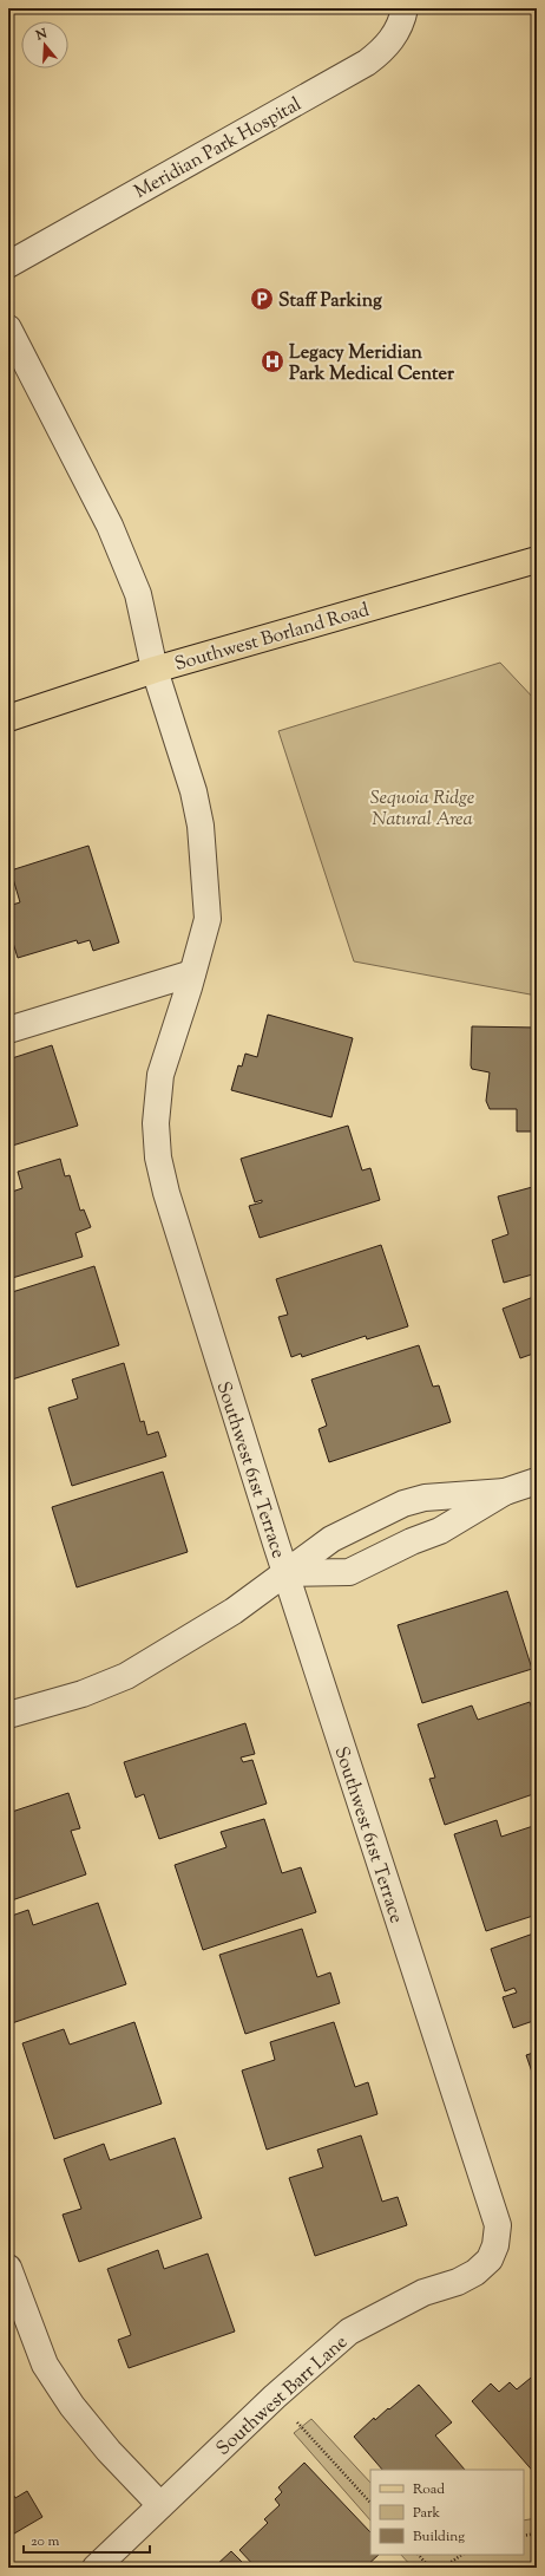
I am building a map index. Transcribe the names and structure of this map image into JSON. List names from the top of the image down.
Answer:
{
  "streets": {
    "main road": ["Southwest Borland Road"],
    "street": ["Meridian Park Hospital", "Southwest 61st Terrace", "Southwest Barr Lane"]
  },
  "crossings": [
    ["Southwest Borland Road", "Southwest 61st Terrace"],
    ["Southwest 61st Terrace", "Southwest Barr Lane"]
  ],
  "parks": ["Sequoia Ridge Natural Area"],
  "places": {
    "parking": ["Staff Parking"],
    "hospital": ["Legacy Meridian Park Medical Center"]
  },
  "legend": ["Road", "Park", "Building"],
  "scale_bar": "20 m",
  "north": "top"
}
